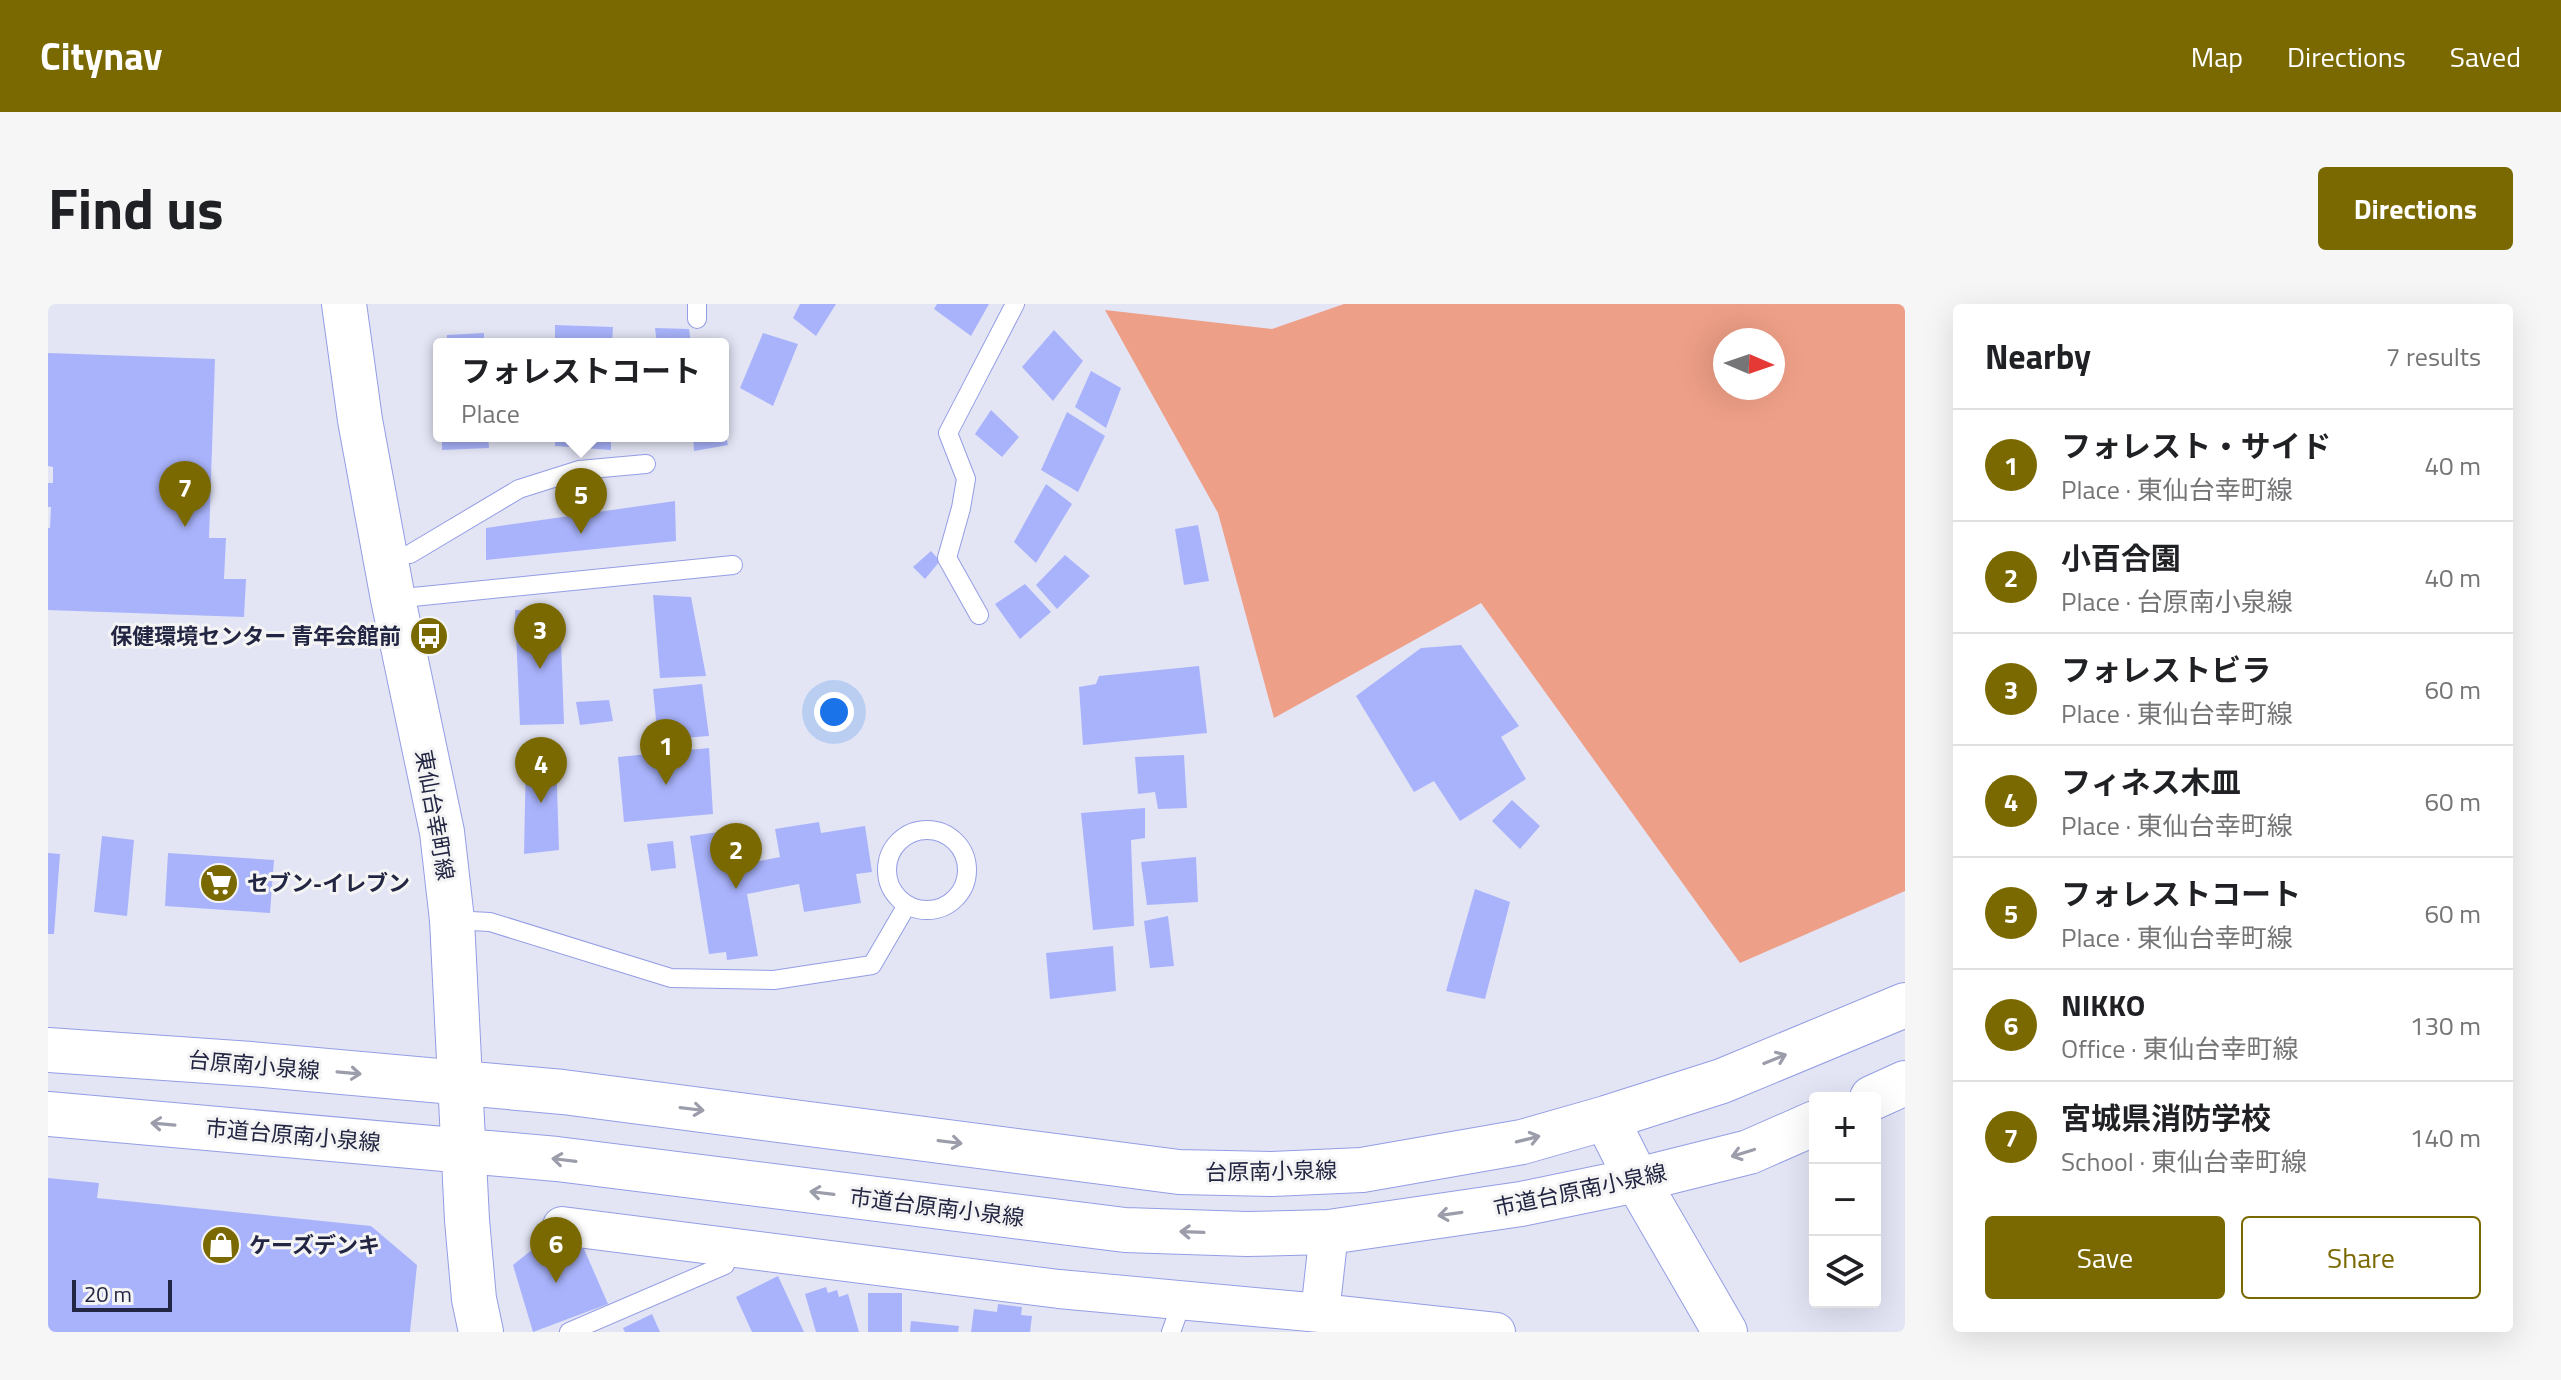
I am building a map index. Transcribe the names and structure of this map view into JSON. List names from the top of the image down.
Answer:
{
  "streets": {
    "street": ["東仙台幸町線", "台原南小泉線", "市道台原南小泉線"]
  },
  "crossings": [
    ["東仙台幸町線", "台原南小泉線"],
    ["東仙台幸町線", "市道台原南小泉線"]
  ],
  "places": {
    "bus stop": ["保健環境センター 青年会館前"],
    "supermarket": ["セブン-イレブン"],
    "shop": ["ケーズデンキ"]
  },
  "scale_bar": "20 m",
  "north": "right",
  "page": {
    "header": "Citynav",
    "nav": ["Map", "Directions", "Saved"],
    "title": "Find us",
    "buttons": [
      "Directions",
      ["Save", "Share"]
    ],
    "heading": ["Nearby", "7 results"],
    "popup": ["フォレストコート", "Place"],
    "list": [
      {
        "mark": "1",
        "name": "フォレスト・サイド",
        "note": "Place · 東仙台幸町線",
        "value": "40 m"
      },
      {
        "mark": "2",
        "name": "小百合園",
        "note": "Place · 台原南小泉線",
        "value": "40 m"
      },
      {
        "mark": "3",
        "name": "フォレストビラ",
        "note": "Place · 東仙台幸町線",
        "value": "60 m"
      },
      {
        "mark": "4",
        "name": "フィネス木皿",
        "note": "Place · 東仙台幸町線",
        "value": "60 m"
      },
      {
        "mark": "5",
        "name": "フォレストコート",
        "note": "Place · 東仙台幸町線",
        "value": "60 m"
      },
      {
        "mark": "6",
        "name": "NIKKO",
        "note": "Office · 東仙台幸町線",
        "value": "130 m"
      },
      {
        "mark": "7",
        "name": "宮城県消防学校",
        "note": "School · 東仙台幸町線",
        "value": "140 m"
      }
    ],
    "pins": [
      "7",
      "5",
      "3",
      "1",
      "4",
      "2",
      "6"
    ],
    "map_buttons": ["+", "−"],
    "scale": "20 m"
  }
}
